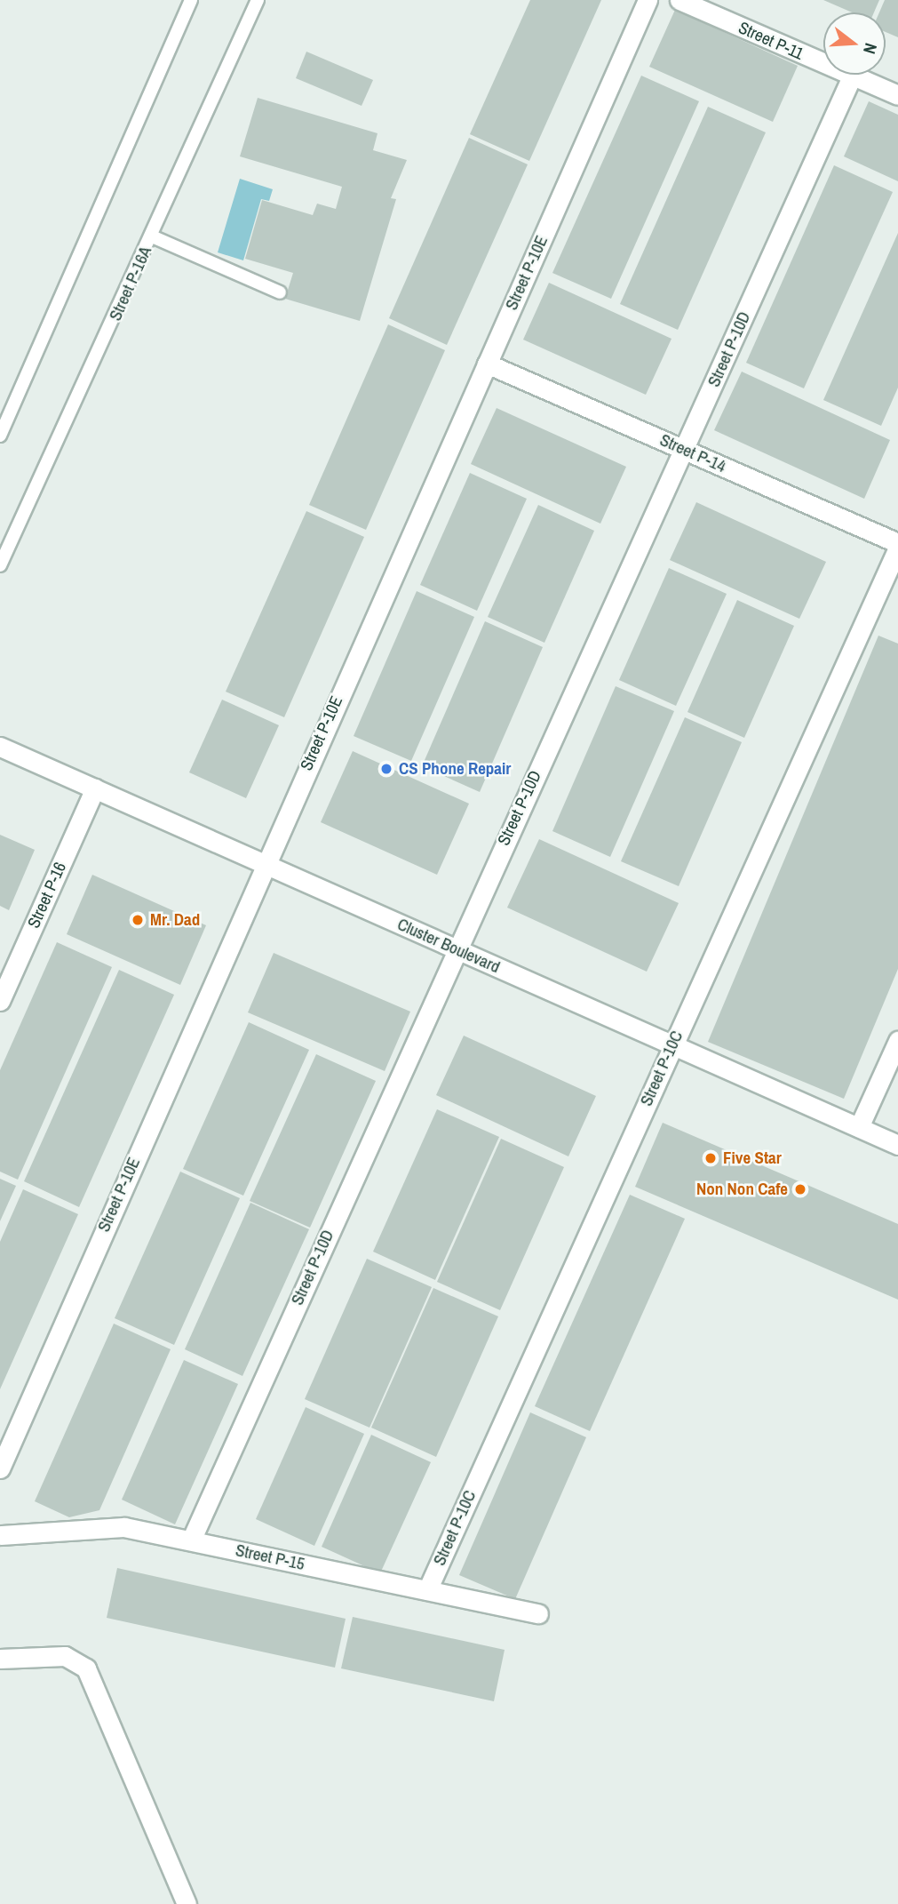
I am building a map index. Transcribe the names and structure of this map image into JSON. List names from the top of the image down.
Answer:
{
  "streets": {
    "street": [
      "Street P-11",
      "Street P-10E",
      "Street P-10D",
      "Street P-14",
      "Street P-16",
      "Cluster Boulevard",
      "Street P-10C",
      "Street P-15"
    ],
    "lane": ["Street P-16A"]
  },
  "crossings": [
    ["Street P-11", "Street P-10D"],
    ["Street P-10E", "Street P-14"],
    ["Street P-10E", "Cluster Boulevard"],
    ["Street P-10D", "Street P-14"],
    ["Street P-10D", "Cluster Boulevard"],
    ["Street P-10D", "Street P-15"],
    ["Street P-14", "Street P-10C"],
    ["Street P-16", "Cluster Boulevard"],
    ["Cluster Boulevard", "Street P-10C"],
    ["Street P-10C", "Street P-15"]
  ],
  "places": [
    "CS Phone Repair",
    "Mr. Dad",
    "Five Star",
    "Non Non Cafe"
  ],
  "north": "right"
}
